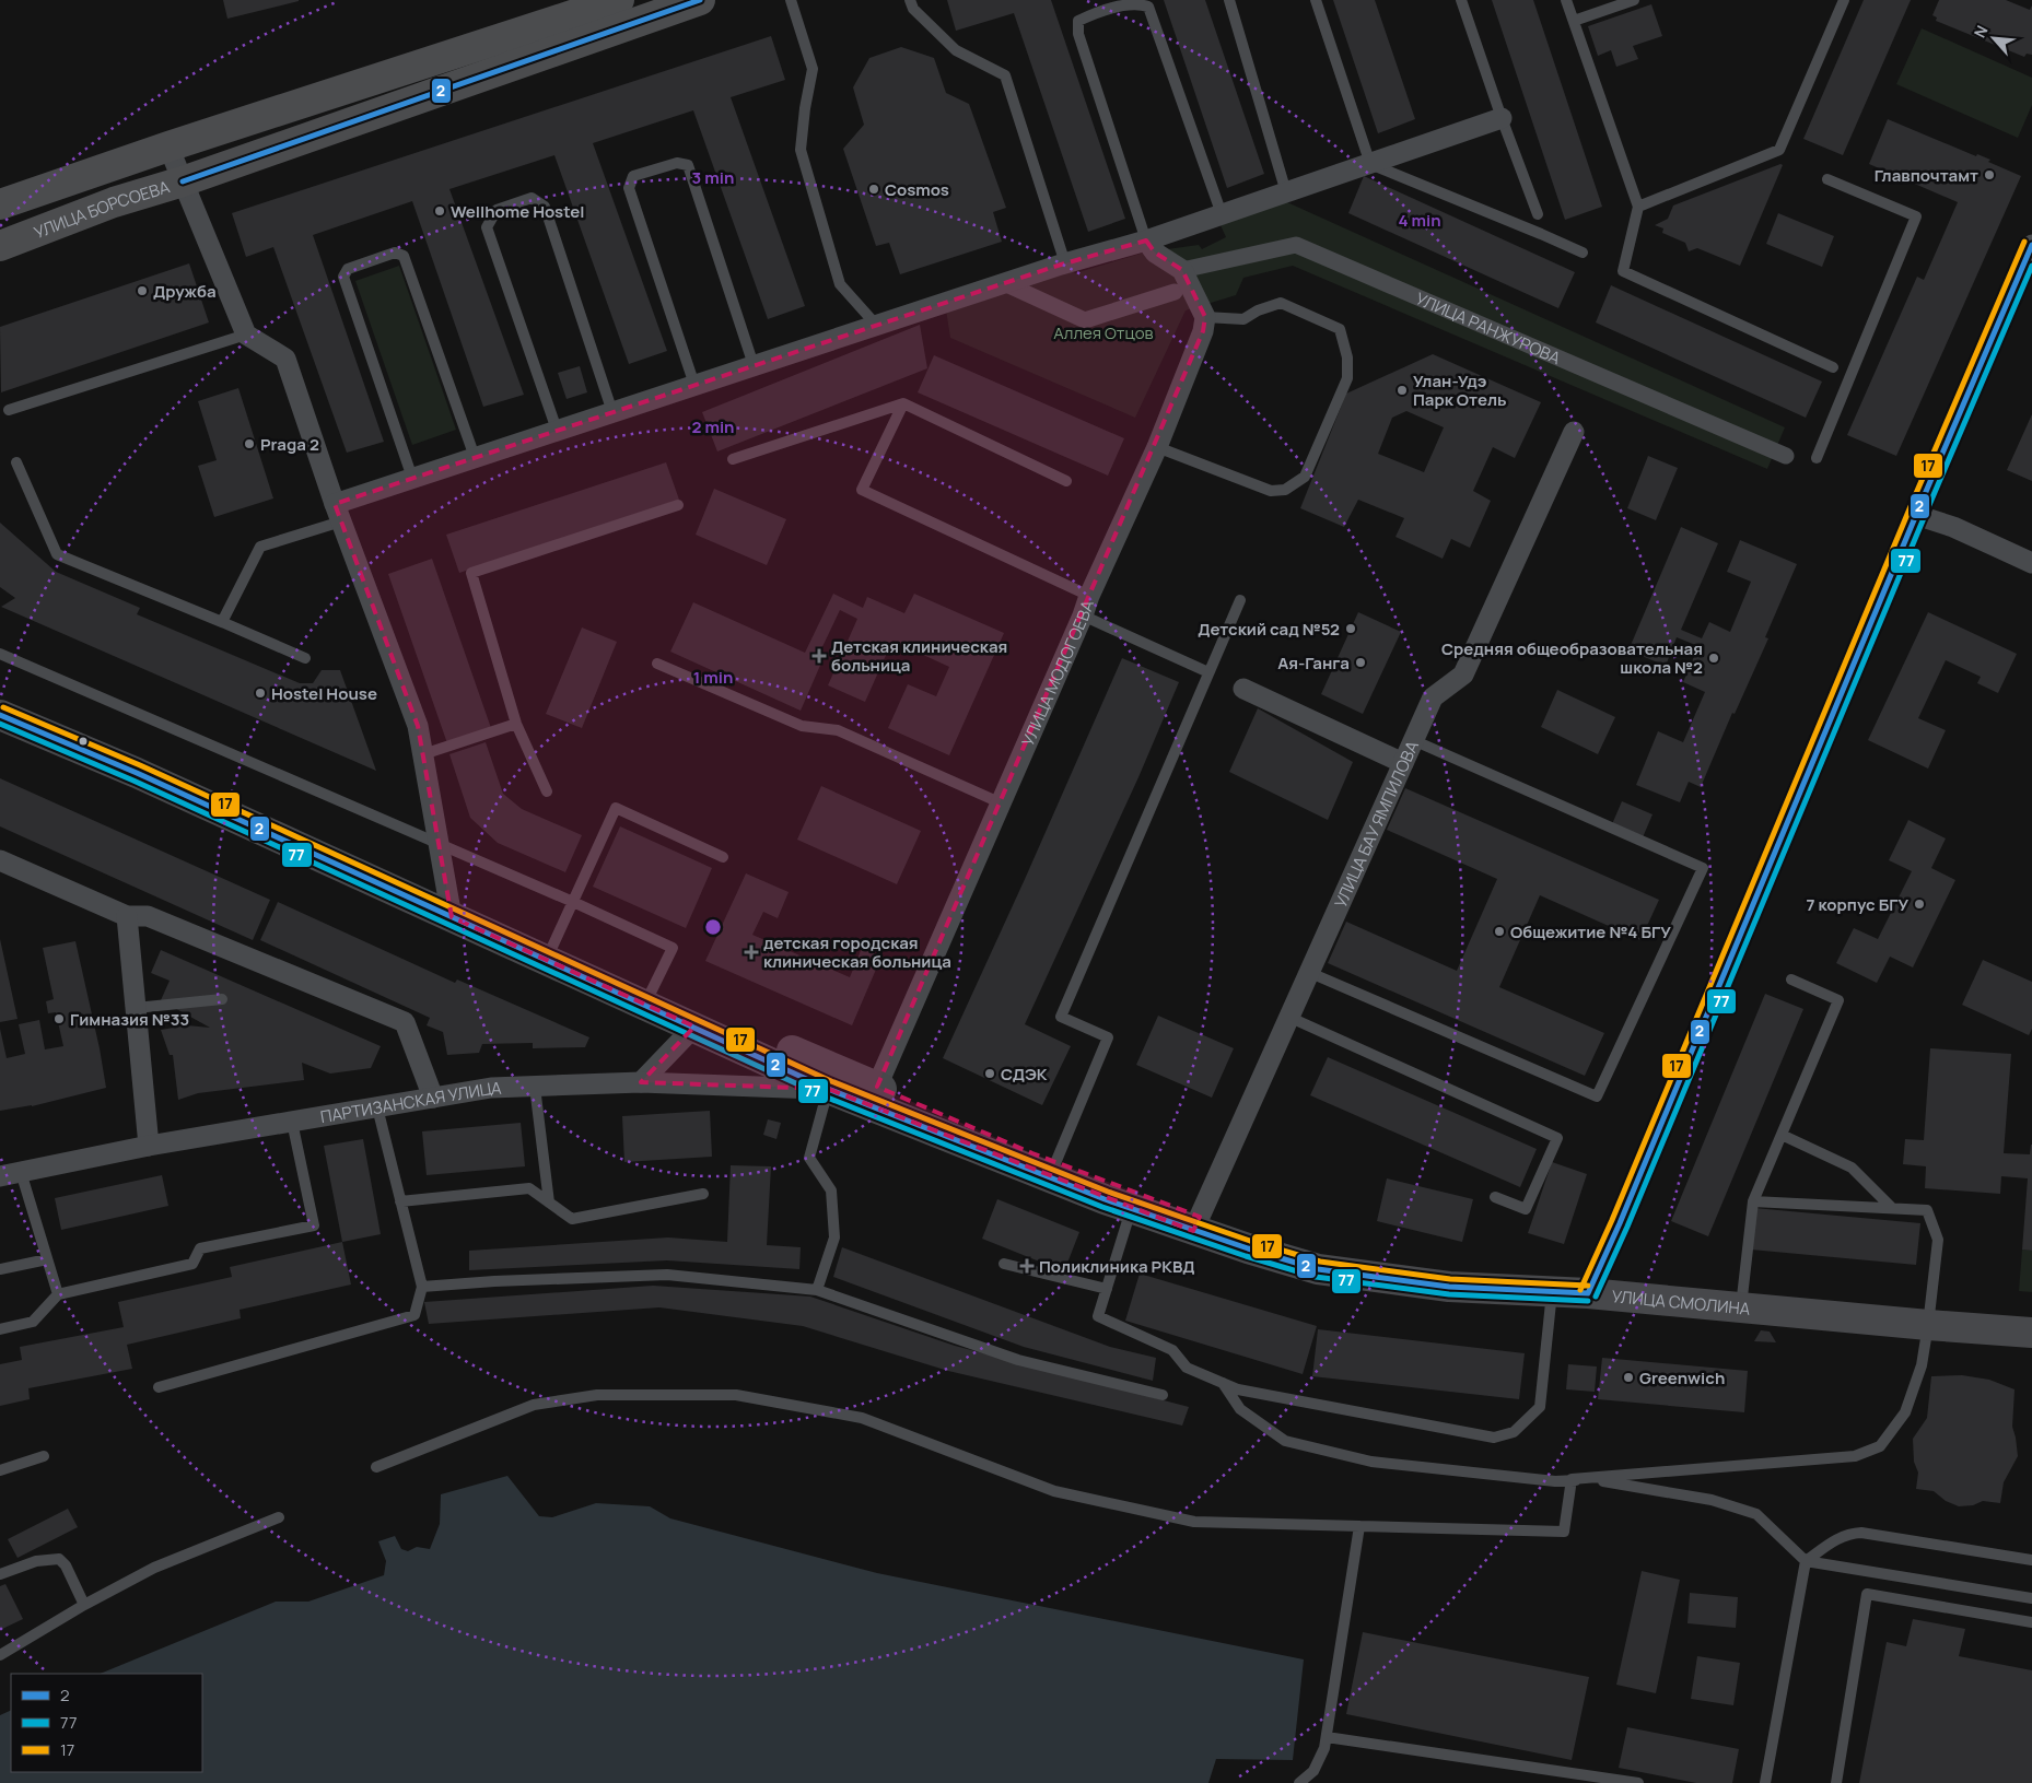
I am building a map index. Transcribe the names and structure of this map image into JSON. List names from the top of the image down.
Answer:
{
  "streets": {
    "main road": ["УЛИЦА БОРСОЕВА", "УЛИЦА СМОЛИНА"],
    "street": [
      "УЛИЦА РАНЖУРОВА",
      "УЛИЦА МОДОГОЕВА",
      "УЛИЦА БАУ ЯМПИЛОВА",
      "ПАРТИЗАНСКАЯ УЛИЦА"
    ]
  },
  "crossings": [
    ["УЛИЦА МОДОГОЕВА", "УЛИЦА СМОЛИНА"],
    ["УЛИЦА БАУ ЯМПИЛОВА", "УЛИЦА СМОЛИНА"],
    ["ПАРТИЗАНСКАЯ УЛИЦА", "УЛИЦА СМОЛИНА"]
  ],
  "parks": ["Аллея Отцов"],
  "places": {
    "other": [
      "Главпочтамт",
      "Cosmos",
      "Wellhome Hostel",
      "Дружба",
      "Улан-Удэ Парк Отель",
      "Praga 2",
      "Детский сад №52",
      "Средняя общеобразовательная школа №2",
      "Ая-Ганга",
      "Hostel House",
      "7 корпус БГУ",
      "Общежитие №4 БГУ",
      "Гимназия №33",
      "СДЭК",
      "Greenwich"
    ],
    "health": ["Детская клиническая больница", "детская городская клиническая больница", "Поликлиника РКВД"]
  },
  "lines": ["transit line 2", "transit line 17", "transit line 77"],
  "legend": ["2", "77", "17"],
  "north": "top left",
  "rings": [
    "3 min",
    "4 min",
    "2 min",
    "1 min"
  ]
}
